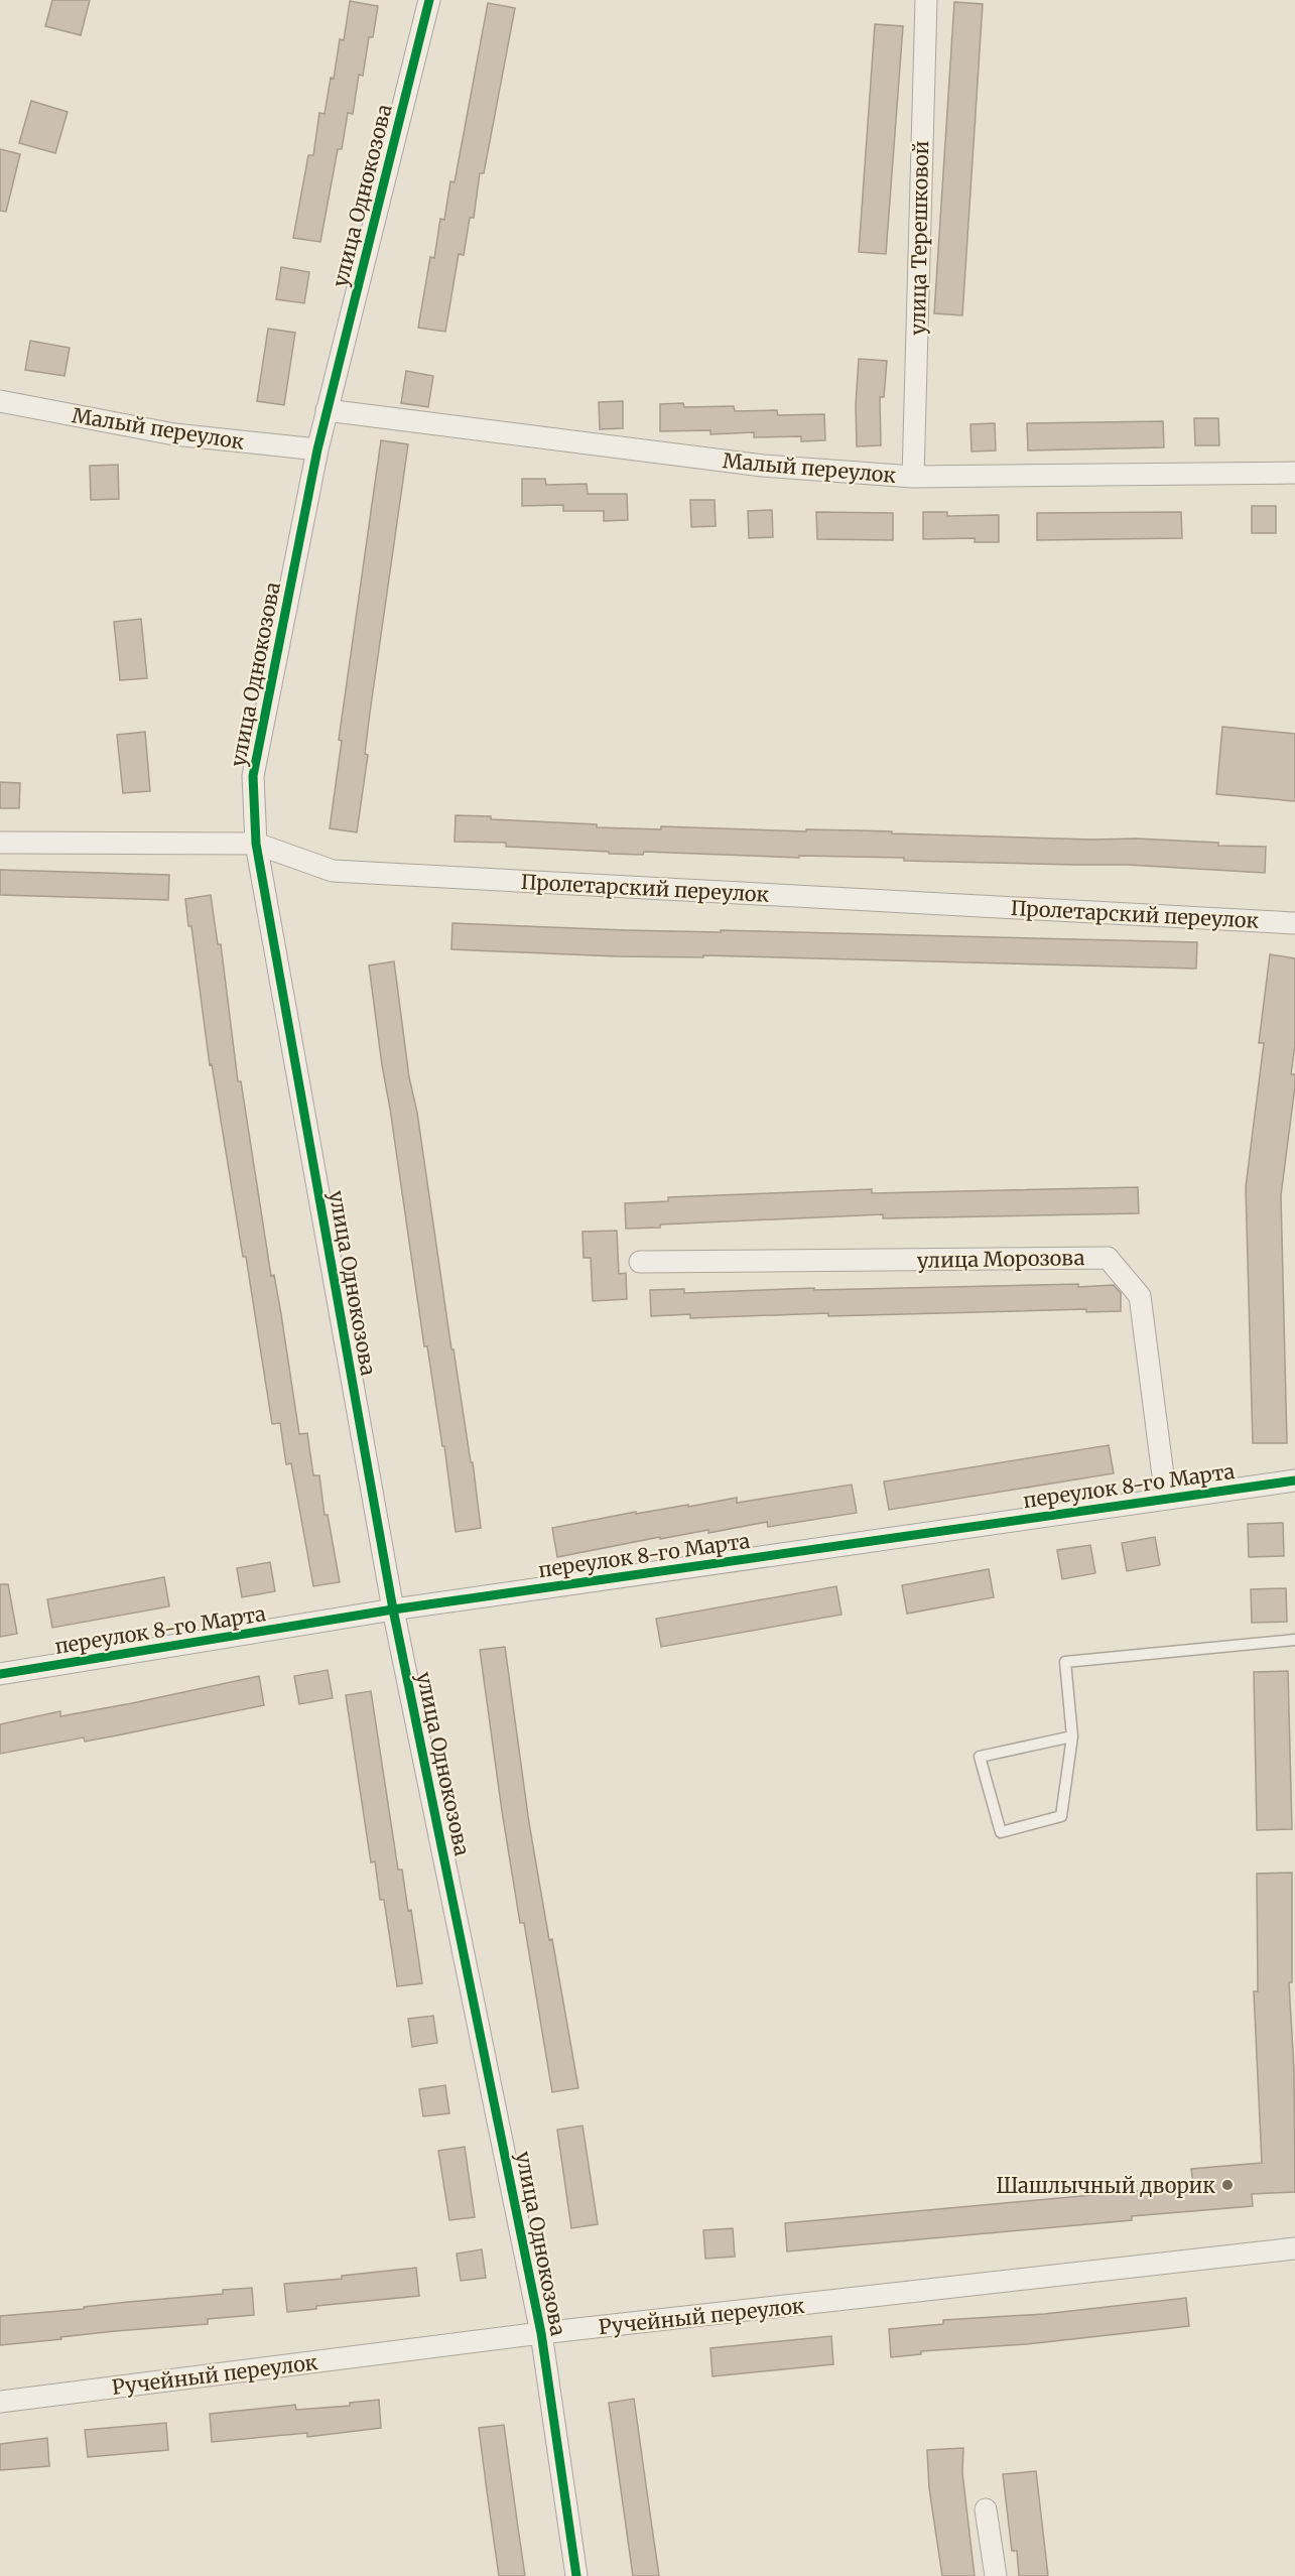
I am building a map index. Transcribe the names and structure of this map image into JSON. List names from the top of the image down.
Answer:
{
  "streets": {
    "street": [
      "улица Однокозова",
      "улица Терешковой",
      "Малый переулок",
      "Пролетарский переулок",
      "улица Морозова",
      "переулок 8-го Марта",
      "Ручейный переулок"
    ]
  },
  "crossings": [
    ["улица Однокозова", "Малый переулок"],
    ["улица Однокозова", "Пролетарский переулок"],
    ["улица Однокозова", "переулок 8-го Марта"],
    ["улица Однокозова", "Ручейный переулок"],
    ["улица Терешковой", "Малый переулок"],
    ["улица Морозова", "переулок 8-го Марта"]
  ],
  "places": ["Шашлычный дворик"]
}
